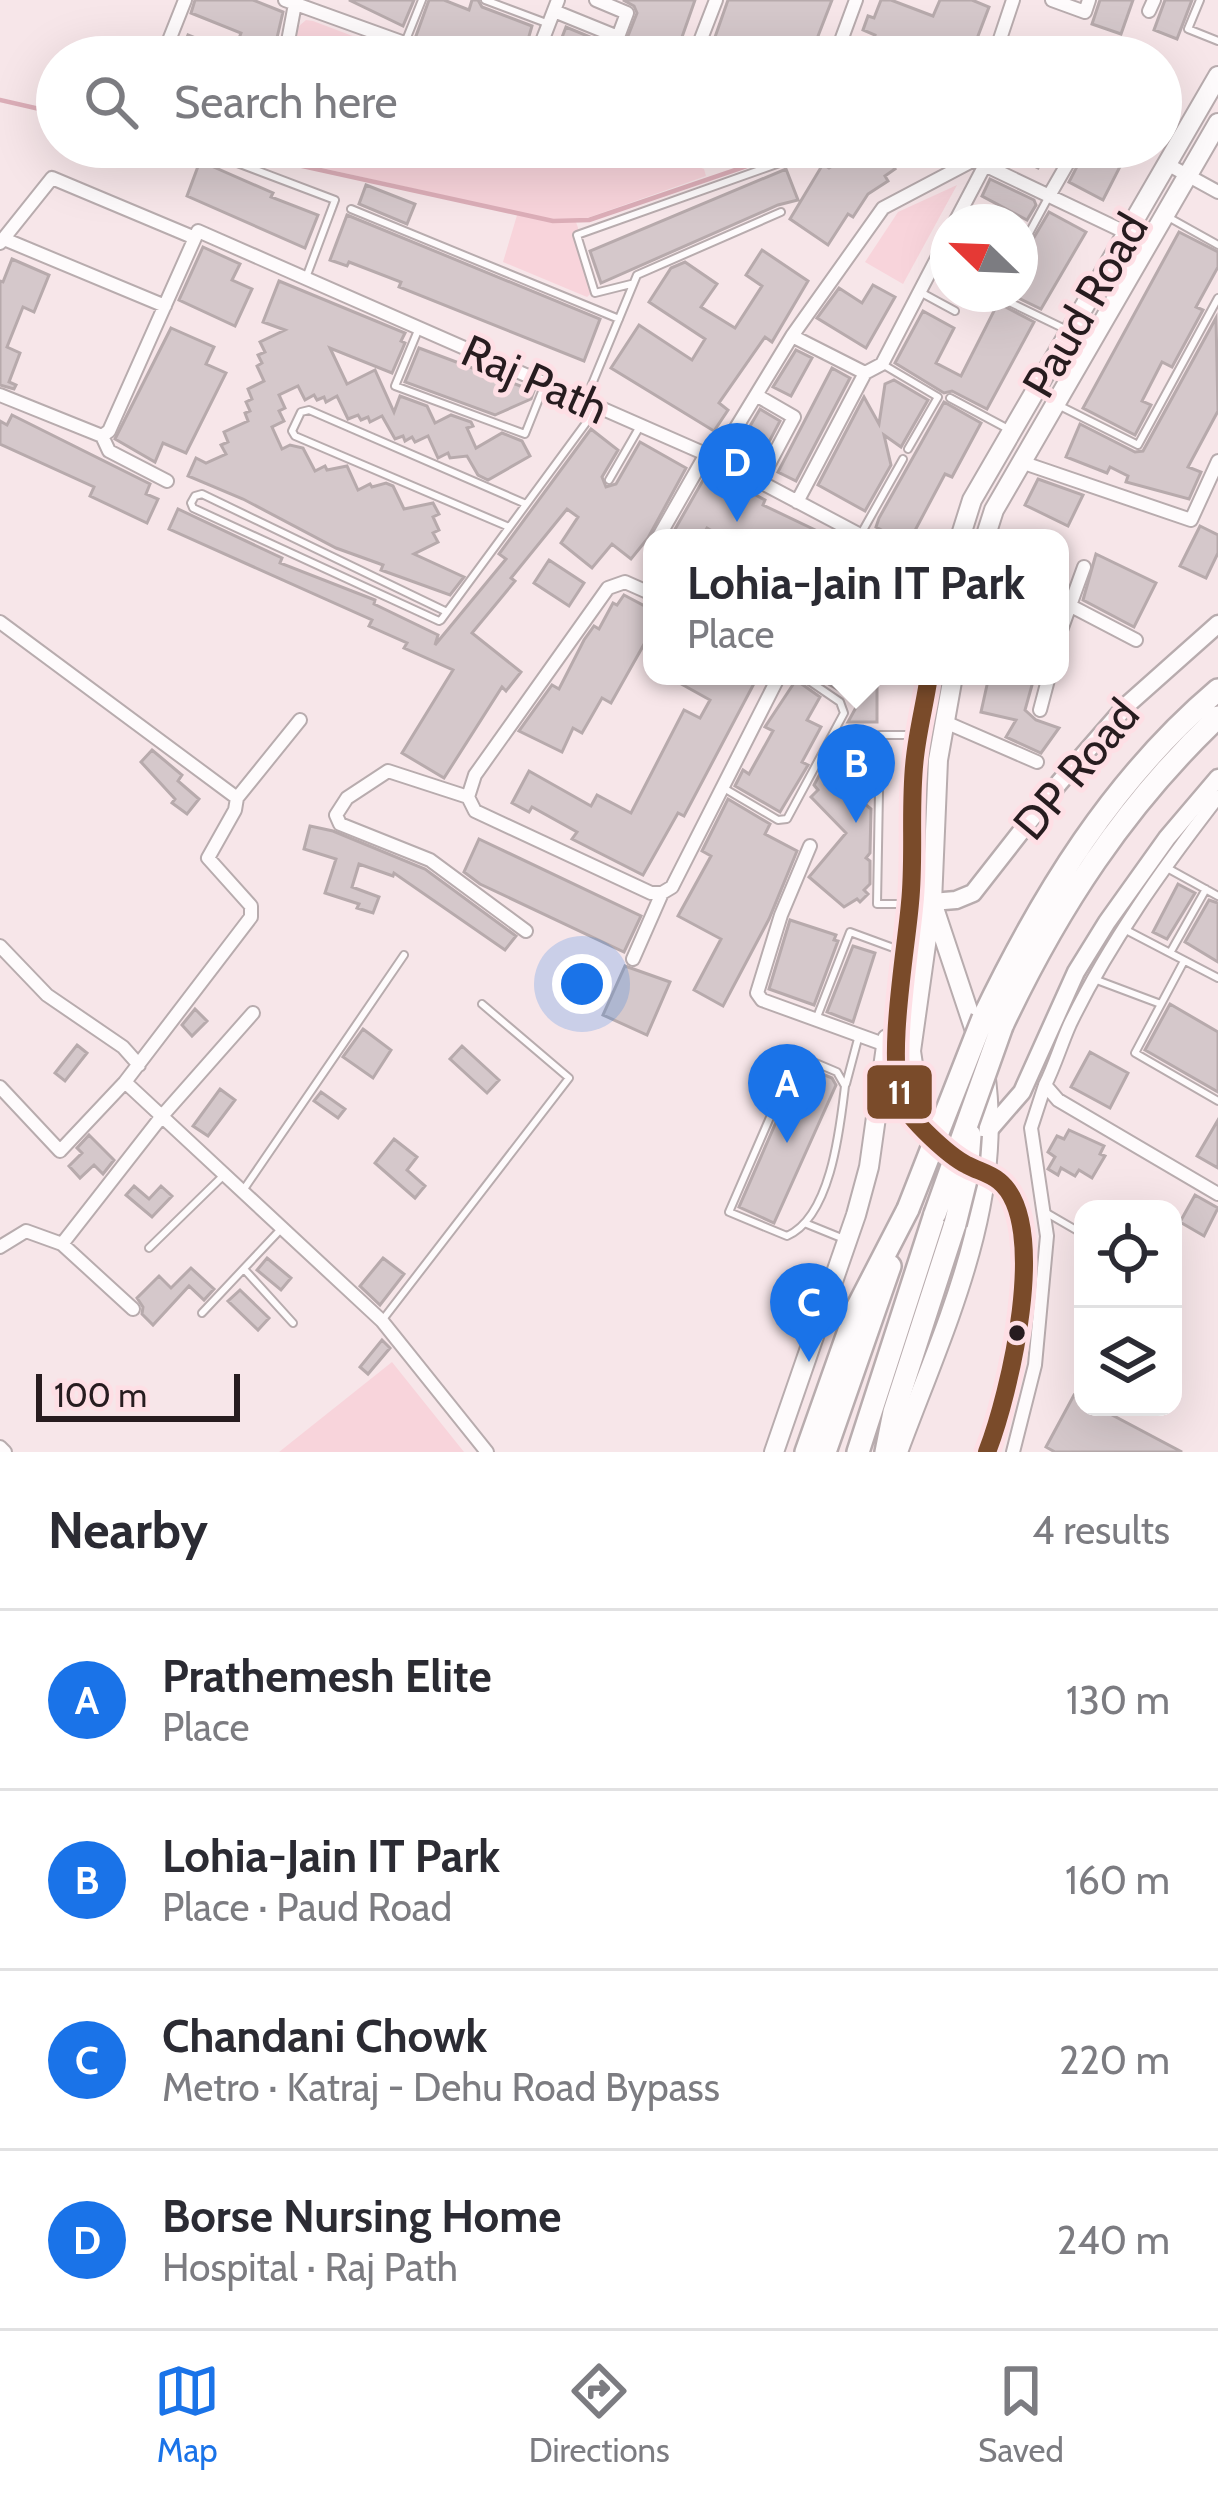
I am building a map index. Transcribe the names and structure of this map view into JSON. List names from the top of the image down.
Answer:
{
  "streets": {
    "main road": ["Paud Road"],
    "street": ["Raj Path", "DP Road"]
  },
  "lines": ["transit line 11"],
  "scale_bar": "100 m",
  "north": "top left",
  "page": {
    "search": "Search here",
    "pins": [
      "D",
      "B",
      "A",
      "C"
    ],
    "popup": ["Lohia-Jain IT Park", "Place"],
    "scale": "100 m",
    "heading": ["Nearby", "4 results"],
    "list": [
      {
        "mark": "A",
        "name": "Prathemesh Elite",
        "note": "Place",
        "value": "130 m"
      },
      {
        "mark": "B",
        "name": "Lohia-Jain IT Park",
        "note": "Place · Paud Road",
        "value": "160 m"
      },
      {
        "mark": "C",
        "name": "Chandani Chowk",
        "note": "Metro · Katraj - Dehu Road Bypass",
        "value": "220 m"
      },
      {
        "mark": "D",
        "name": "Borse Nursing Home",
        "note": "Hospital · Raj Path",
        "value": "240 m"
      }
    ],
    "nav": ["Map", "Directions", "Saved"]
  }
}
